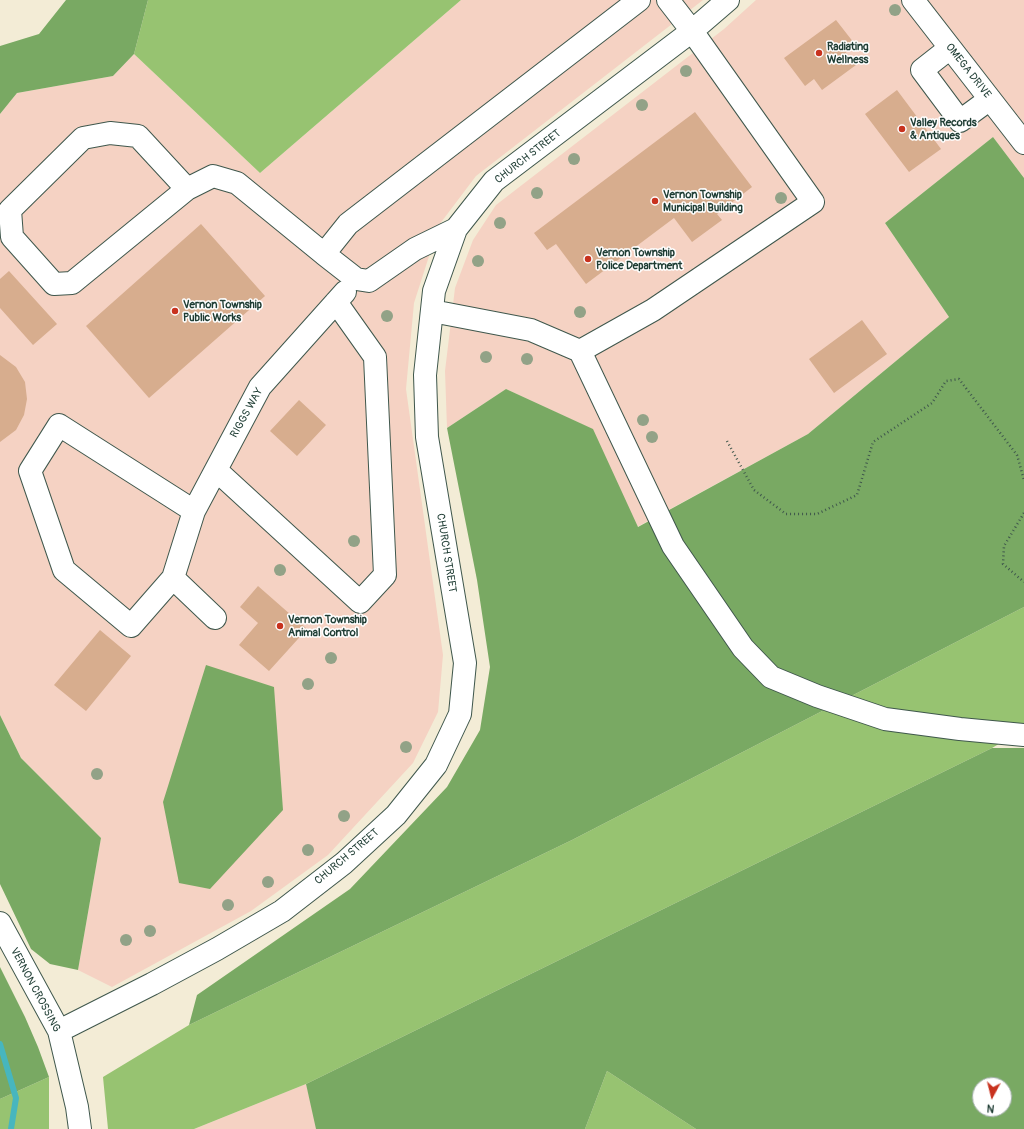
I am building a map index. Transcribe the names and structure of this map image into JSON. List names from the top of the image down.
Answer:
{
  "streets": {
    "street": [
      "OMEGA DRIVE",
      "CHURCH STREET",
      "RIGGS WAY",
      "VERNON CROSSING"
    ]
  },
  "crossings": [
    ["CHURCH STREET", "VERNON CROSSING"]
  ],
  "places": [
    "Radiating Wellness",
    "Valley Records & Antiques",
    "Vernon Township Municipal Building",
    "Vernon Township Police Department",
    "Vernon Township Public Works",
    "Vernon Township Animal Control"
  ],
  "north": "bottom"
}
